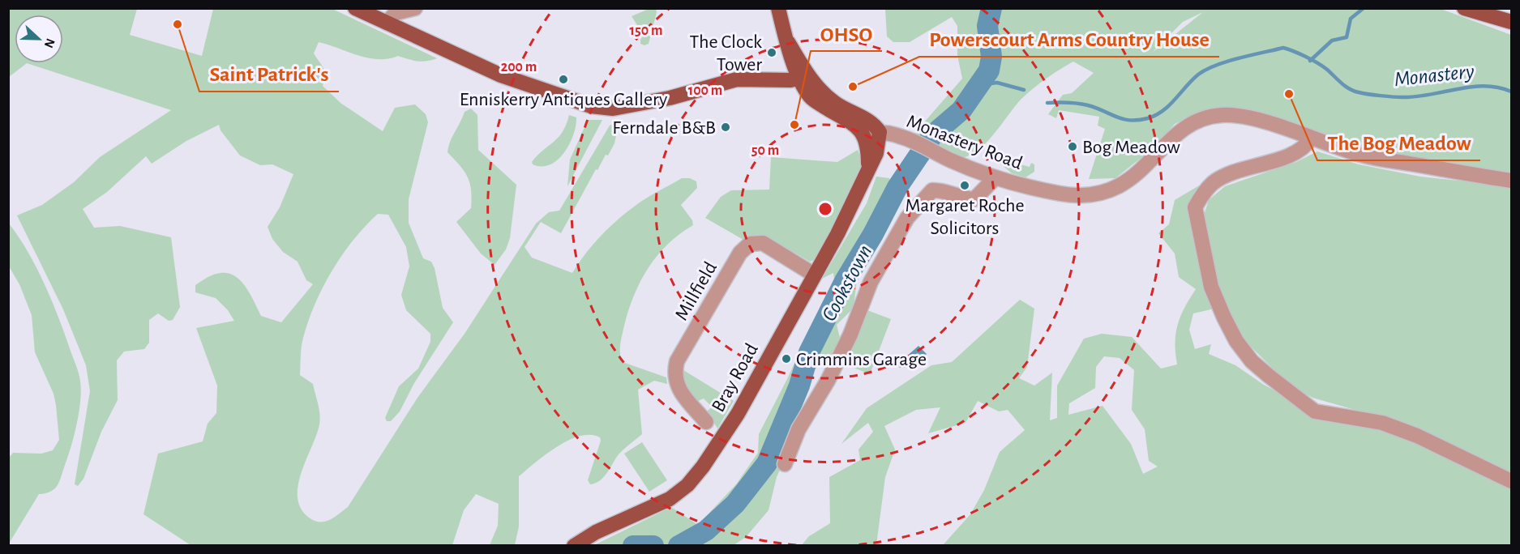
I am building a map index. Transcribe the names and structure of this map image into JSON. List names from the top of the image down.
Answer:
{
  "streets": {
    "main road": ["Bray Road"],
    "street": ["Monastery Road", "Millfield"]
  },
  "crossings": [
    ["Monastery Road", "Bray Road"],
    ["Millfield", "Bray Road"]
  ],
  "water": ["Monastery", "Cookstown"],
  "places": [
    "Saint Patrick's",
    "The Clock Tower",
    "Enniskerry Antiques Gallery",
    "Powerscourt Arms Country House",
    "The Bog Meadow",
    "OHSO",
    "Ferndale B&B",
    "Bog Meadow",
    "Margaret Roche Solicitors",
    "Crimmins Garage"
  ],
  "north": "right",
  "rings": [
    "150 m",
    "200 m",
    "100 m",
    "50 m"
  ]
}
